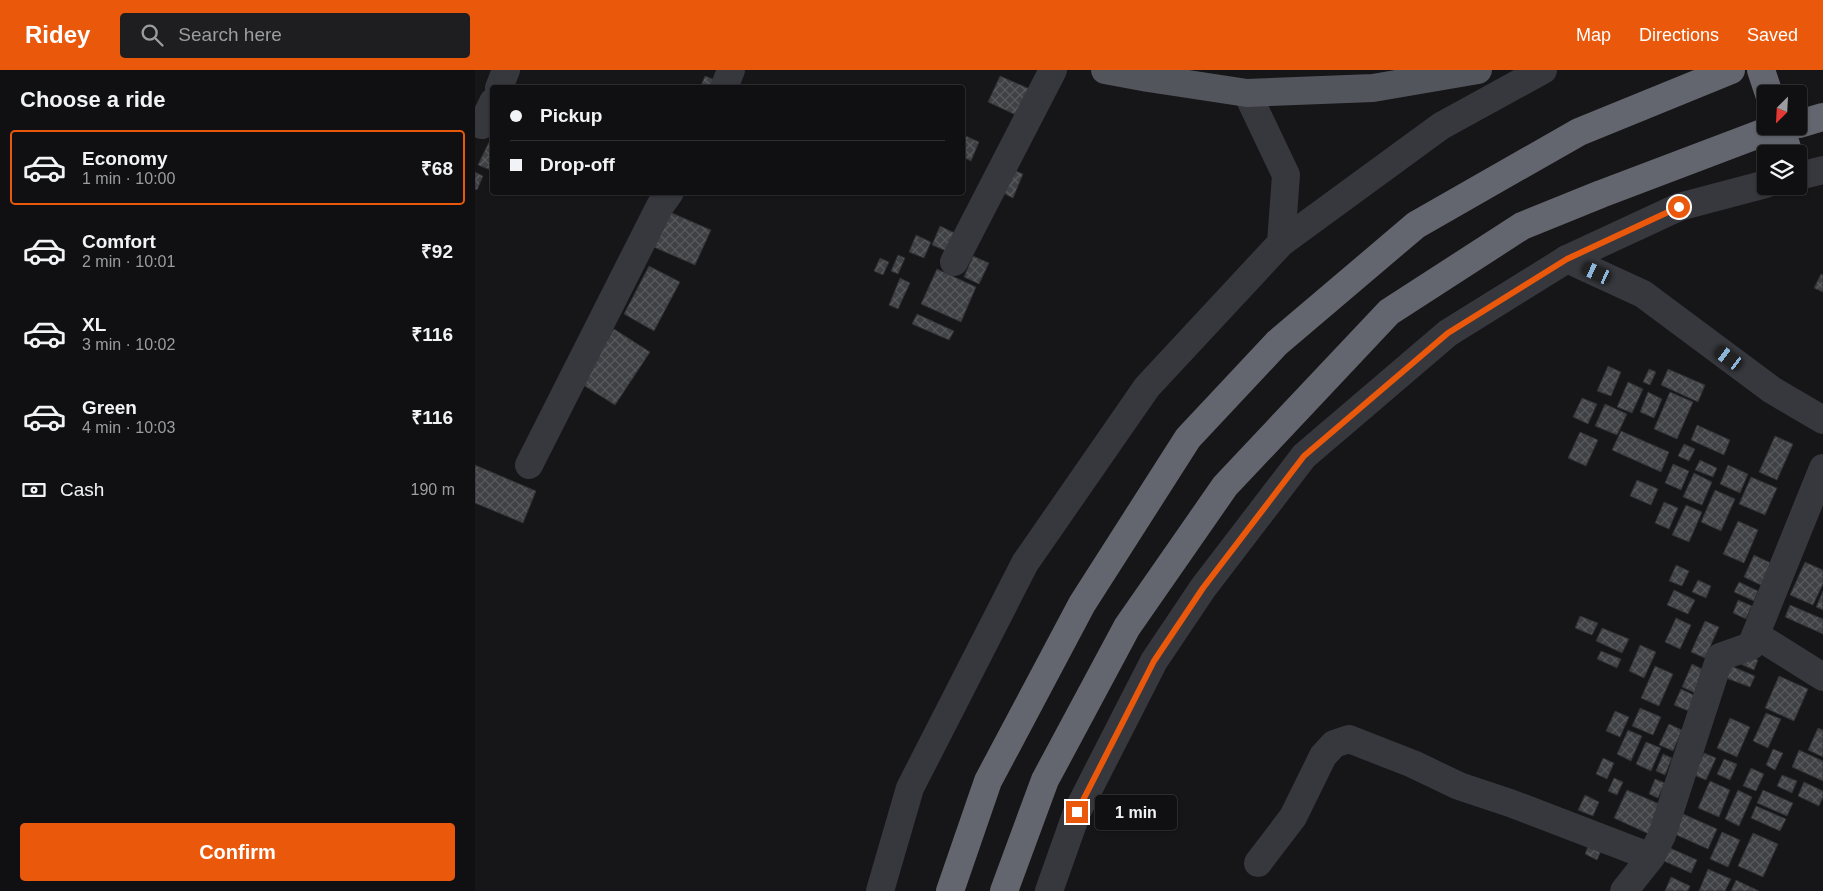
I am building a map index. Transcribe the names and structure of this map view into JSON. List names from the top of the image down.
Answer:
{
  "north": "bottom left",
  "page": {
    "header": "Ridey",
    "search": "Search here",
    "nav": ["Map", "Directions", "Saved"],
    "heading": "Choose a ride",
    "banner": ["Pickup", "Drop-off"],
    "list": [
      {
        "name": "Economy",
        "note": "1 min · 10:00",
        "value": "₹68"
      },
      {
        "name": "Comfort",
        "note": "2 min · 10:01",
        "value": "₹92"
      },
      {
        "name": "XL",
        "note": "3 min · 10:02",
        "value": "₹116"
      },
      {
        "name": "Green",
        "note": "4 min · 10:03",
        "value": "₹116"
      }
    ],
    "pay": ["Cash", "190 m"],
    "bubble": "1 min",
    "buttons": "Confirm"
  }
}
